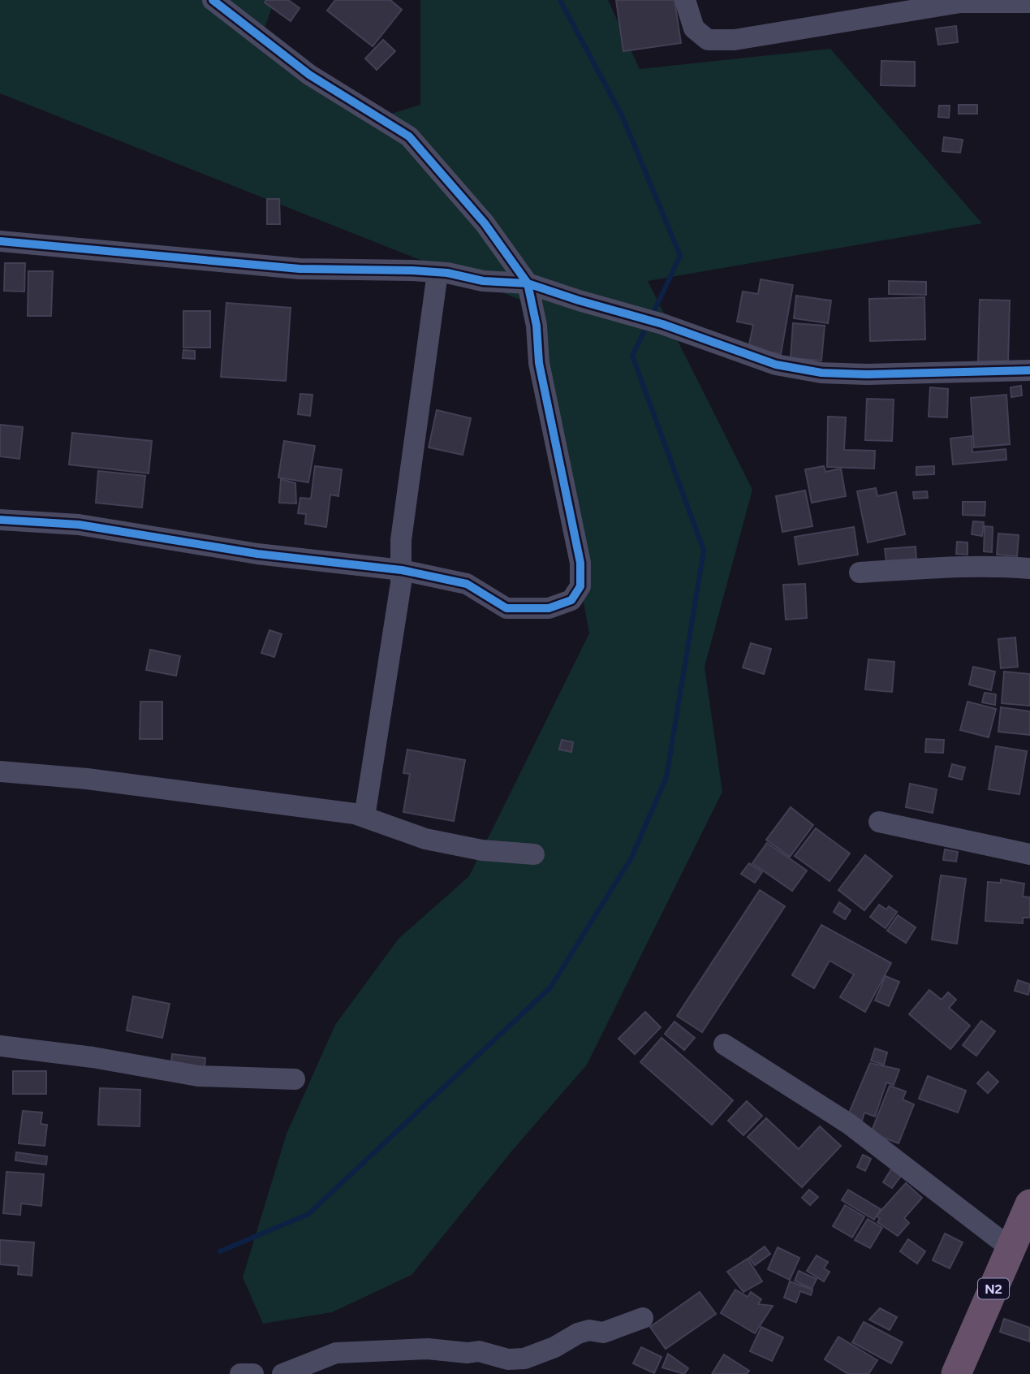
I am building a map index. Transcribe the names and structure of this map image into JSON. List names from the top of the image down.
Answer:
{
  "streets": {
    "highway": ["N2"]
  }
}
